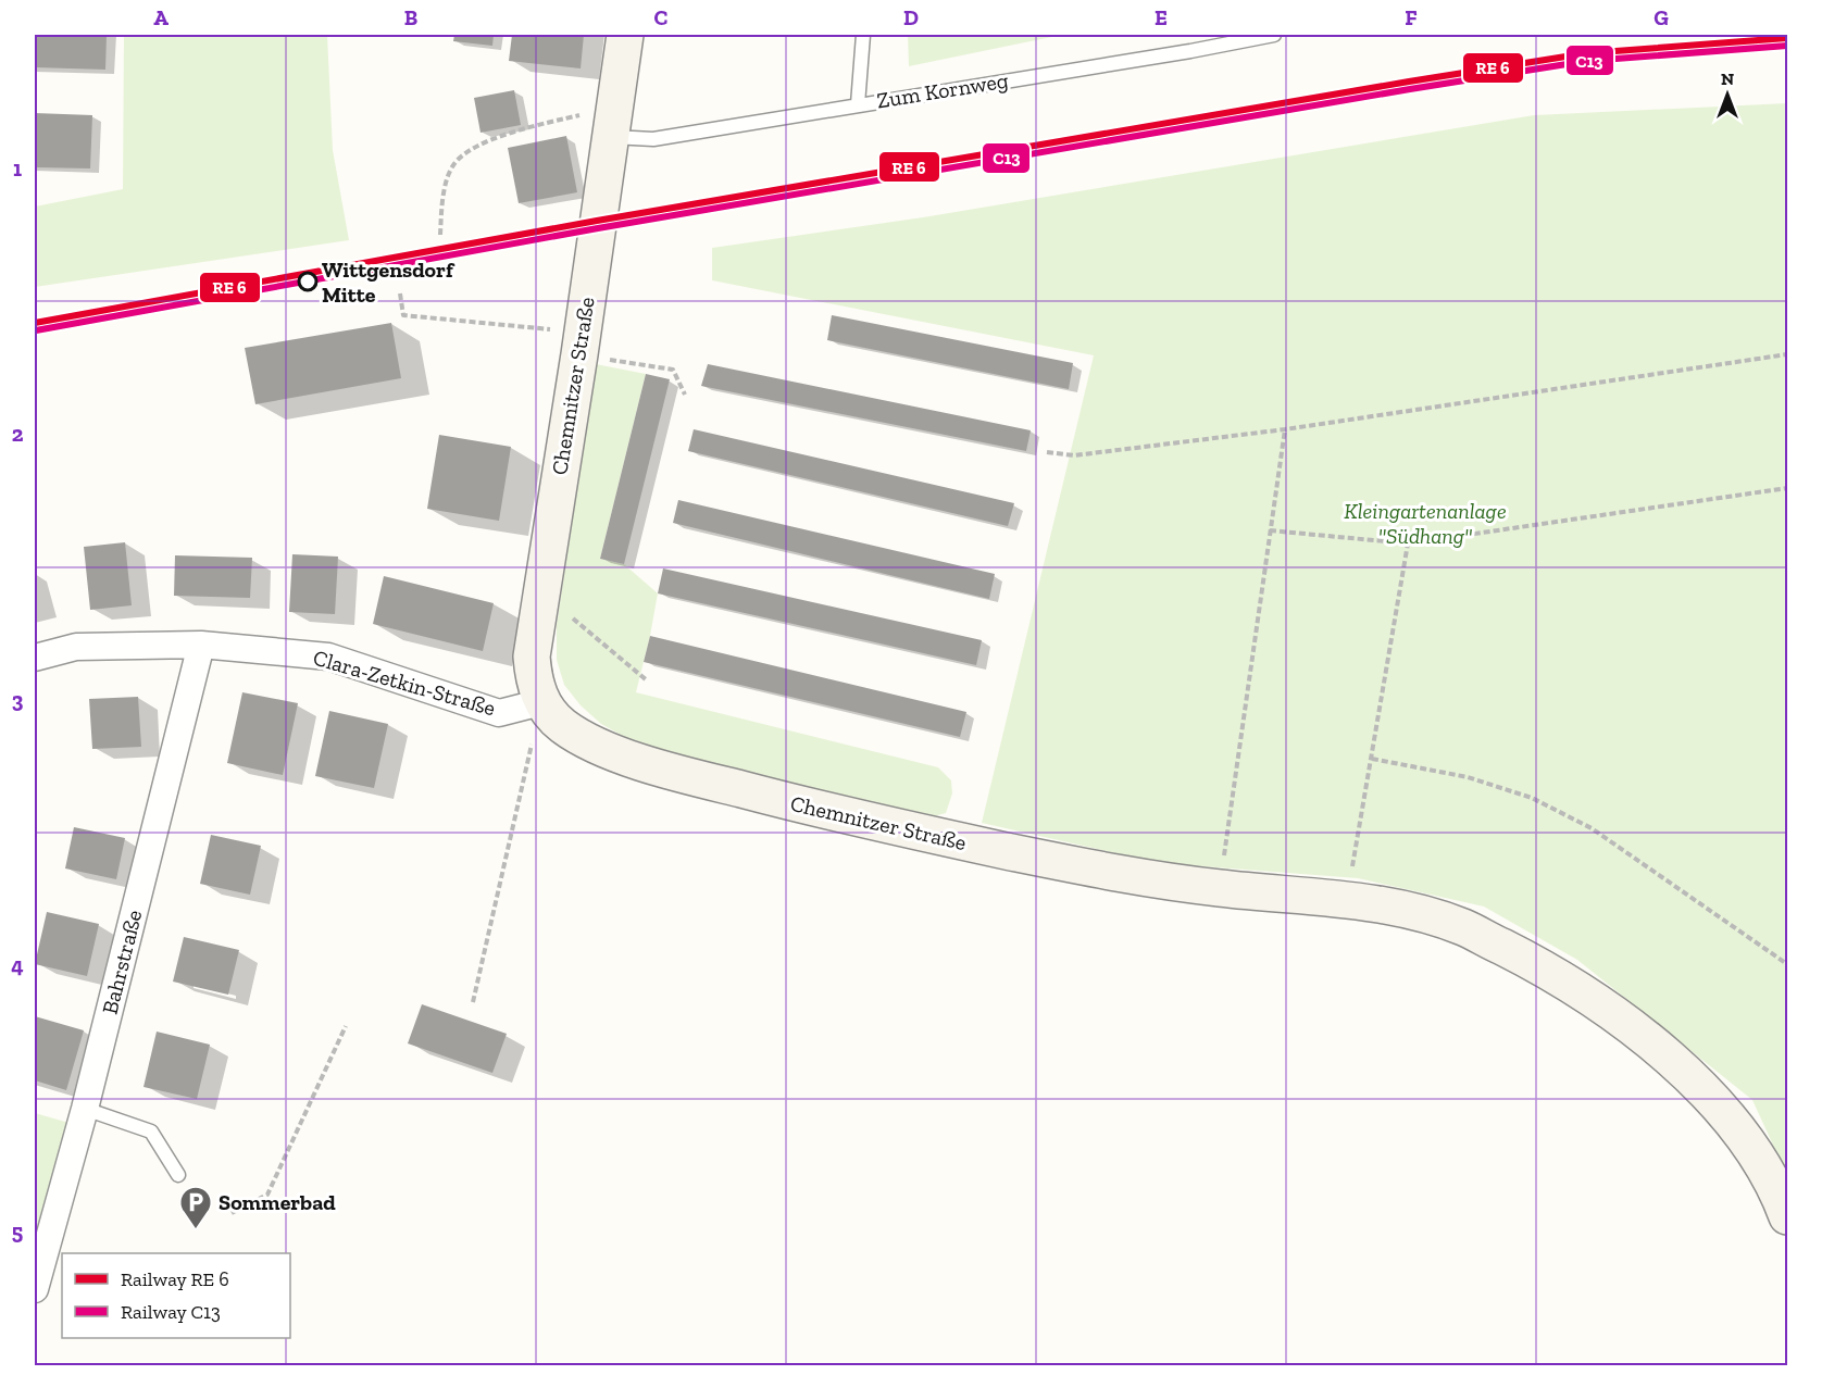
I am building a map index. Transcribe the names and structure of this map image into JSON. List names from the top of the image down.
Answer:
{
  "streets": {
    "street": ["Chemnitzer Straße", "Clara-Zetkin-Straße", "Bahrstraße"],
    "lane": ["Zum Kornweg"]
  },
  "crossings": [
    ["Zum Kornweg", "Chemnitzer Straße"],
    ["Chemnitzer Straße", "Clara-Zetkin-Straße"],
    ["Clara-Zetkin-Straße", "Bahrstraße"]
  ],
  "parks": ["Kleingartenanlage \"Südhang\""],
  "places": {
    "other": ["Wittgensdorf Mitte"],
    "parking": ["Sommerbad"]
  },
  "lines": ["rail line C13"],
  "legend": ["Railway RE 6", "Railway C13"],
  "north": "top",
  "grid": {
    "columns": [
      "A",
      "B",
      "C",
      "D",
      "E",
      "F",
      "G"
    ],
    "rows": [
      "1",
      "2",
      "3",
      "4",
      "5"
    ]
  }
}
